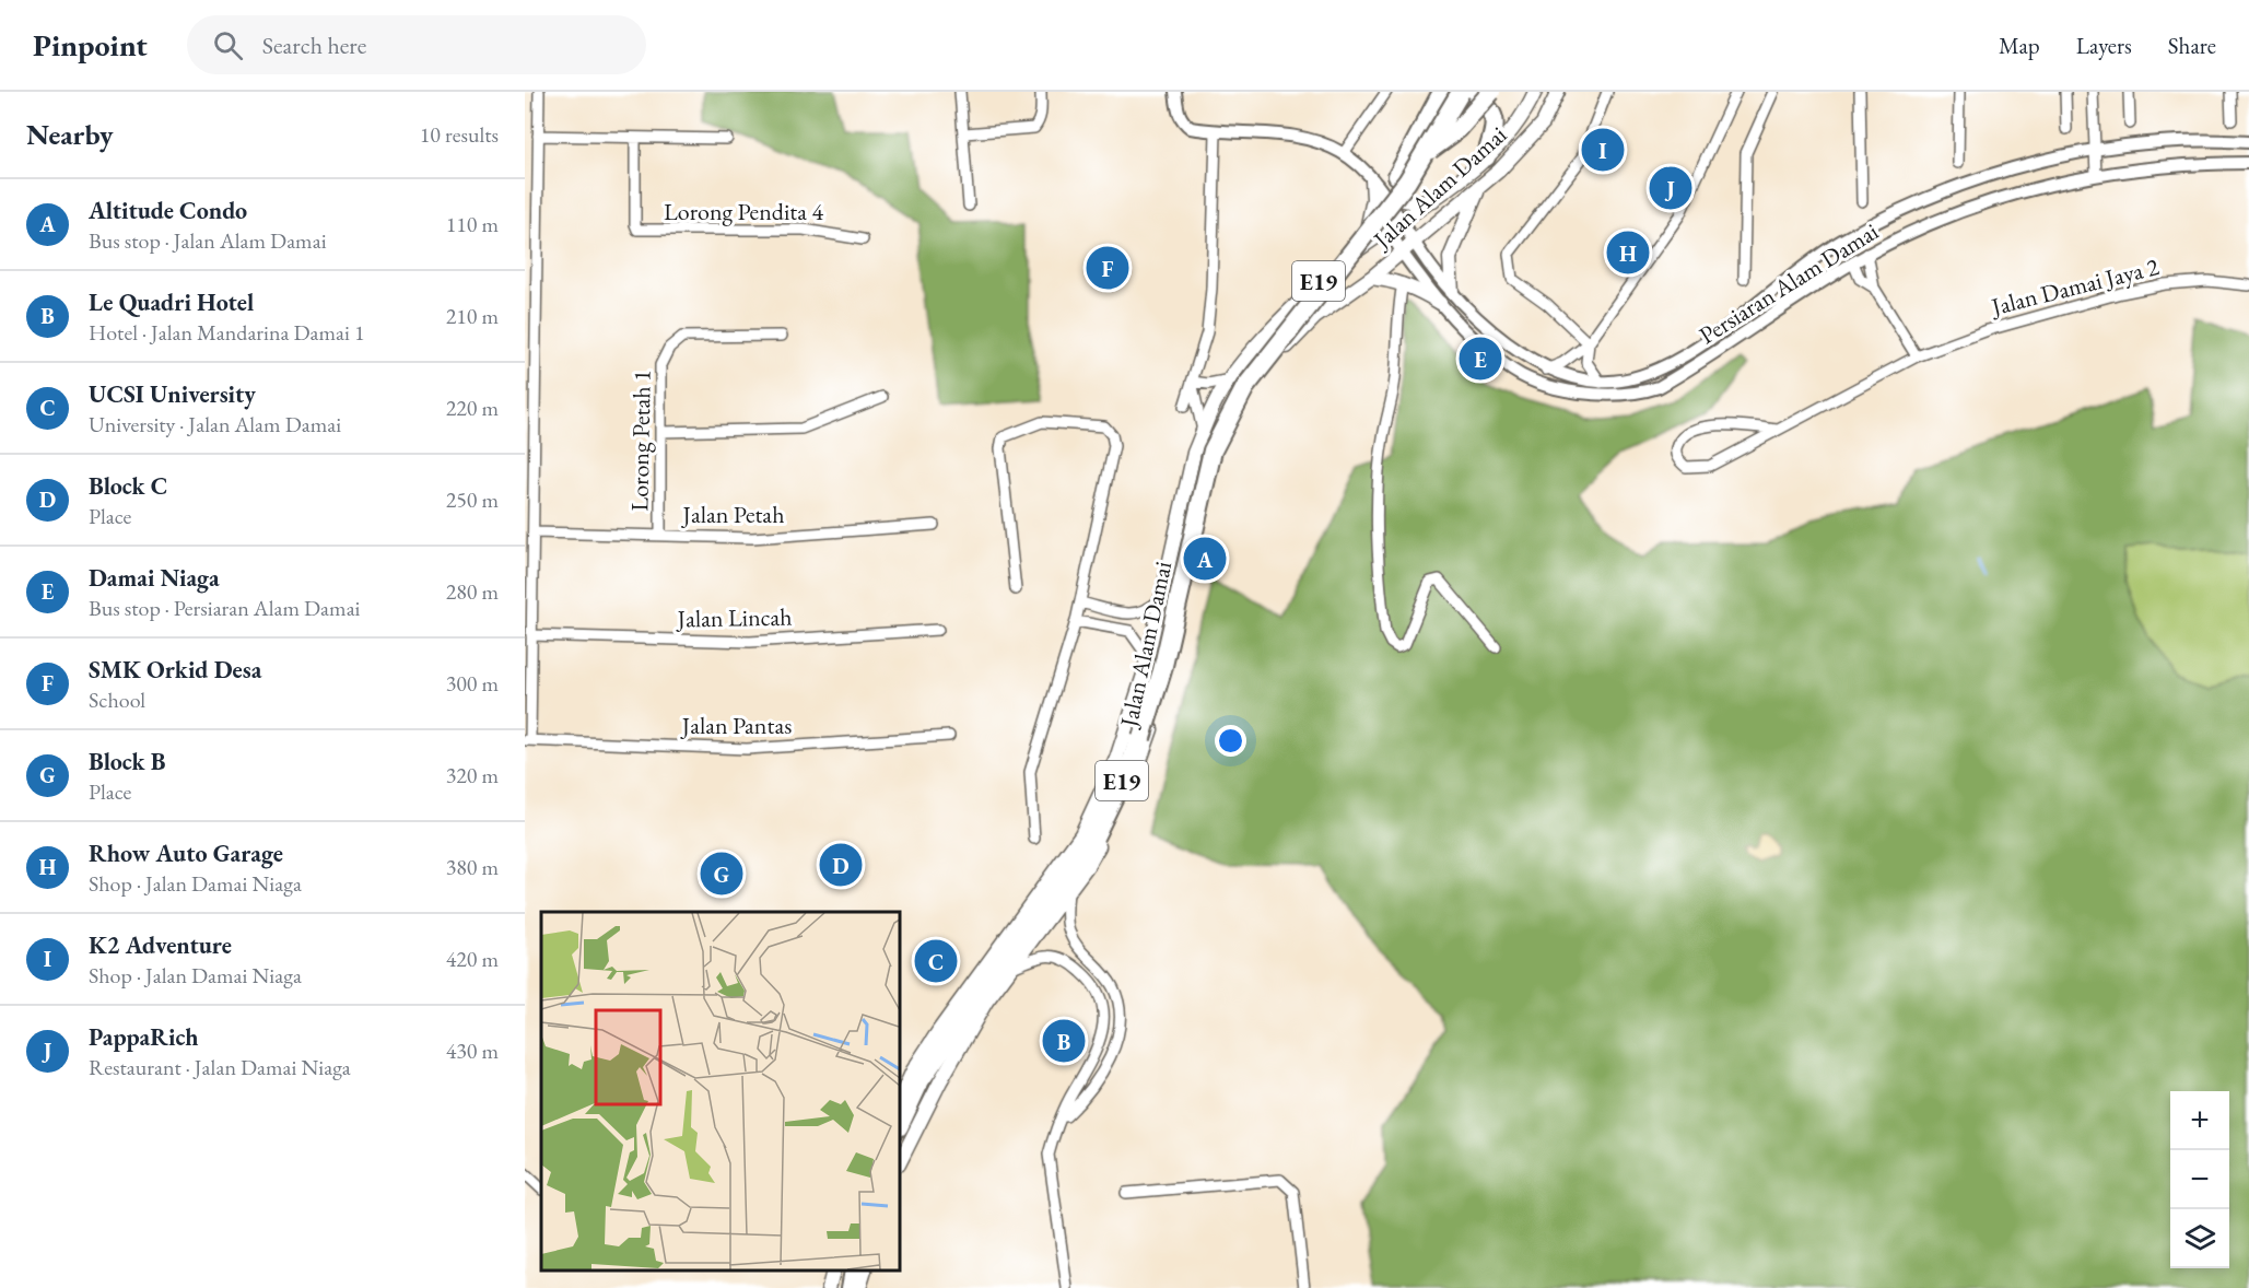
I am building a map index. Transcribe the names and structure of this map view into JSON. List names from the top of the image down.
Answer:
{
  "streets": {
    "highway": ["E19"],
    "main road": ["Jalan Alam Damai"],
    "street": [
      "Lorong Pendita 4",
      "Persiaran Alam Damai",
      "Jalan Damai Jaya 2",
      "Lorong Petah 1",
      "Jalan Petah",
      "Jalan Lincah",
      "Jalan Pantas"
    ]
  },
  "crossings": [
    ["Jalan Alam Damai", "Persiaran Alam Damai"],
    ["Lorong Petah 1", "Jalan Petah"]
  ],
  "page": {
    "header": "Pinpoint",
    "search": "Search here",
    "nav": ["Map", "Layers", "Share"],
    "heading": ["Nearby", "10 results"],
    "pins": [
      "I",
      "J",
      "H",
      "F",
      "E",
      "A",
      "D",
      "G",
      "C",
      "B"
    ],
    "list": [
      {
        "mark": "A",
        "name": "Altitude Condo",
        "note": "Bus stop · Jalan Alam Damai",
        "value": "110 m"
      },
      {
        "mark": "B",
        "name": "Le Quadri Hotel",
        "note": "Hotel · Jalan Mandarina Damai 1",
        "value": "210 m"
      },
      {
        "mark": "C",
        "name": "UCSI University",
        "note": "University · Jalan Alam Damai",
        "value": "220 m"
      },
      {
        "mark": "D",
        "name": "Block C",
        "note": "Place",
        "value": "250 m"
      },
      {
        "mark": "E",
        "name": "Damai Niaga",
        "note": "Bus stop · Persiaran Alam Damai",
        "value": "280 m"
      },
      {
        "mark": "F",
        "name": "SMK Orkid Desa",
        "note": "School",
        "value": "300 m"
      },
      {
        "mark": "G",
        "name": "Block B",
        "note": "Place",
        "value": "320 m"
      },
      {
        "mark": "H",
        "name": "Rhow Auto Garage",
        "note": "Shop · Jalan Damai Niaga",
        "value": "380 m"
      },
      {
        "mark": "I",
        "name": "K2 Adventure",
        "note": "Shop · Jalan Damai Niaga",
        "value": "420 m"
      },
      {
        "mark": "J",
        "name": "PappaRich",
        "note": "Restaurant · Jalan Damai Niaga",
        "value": "430 m"
      }
    ],
    "map_buttons": ["+", "−"]
  }
}
